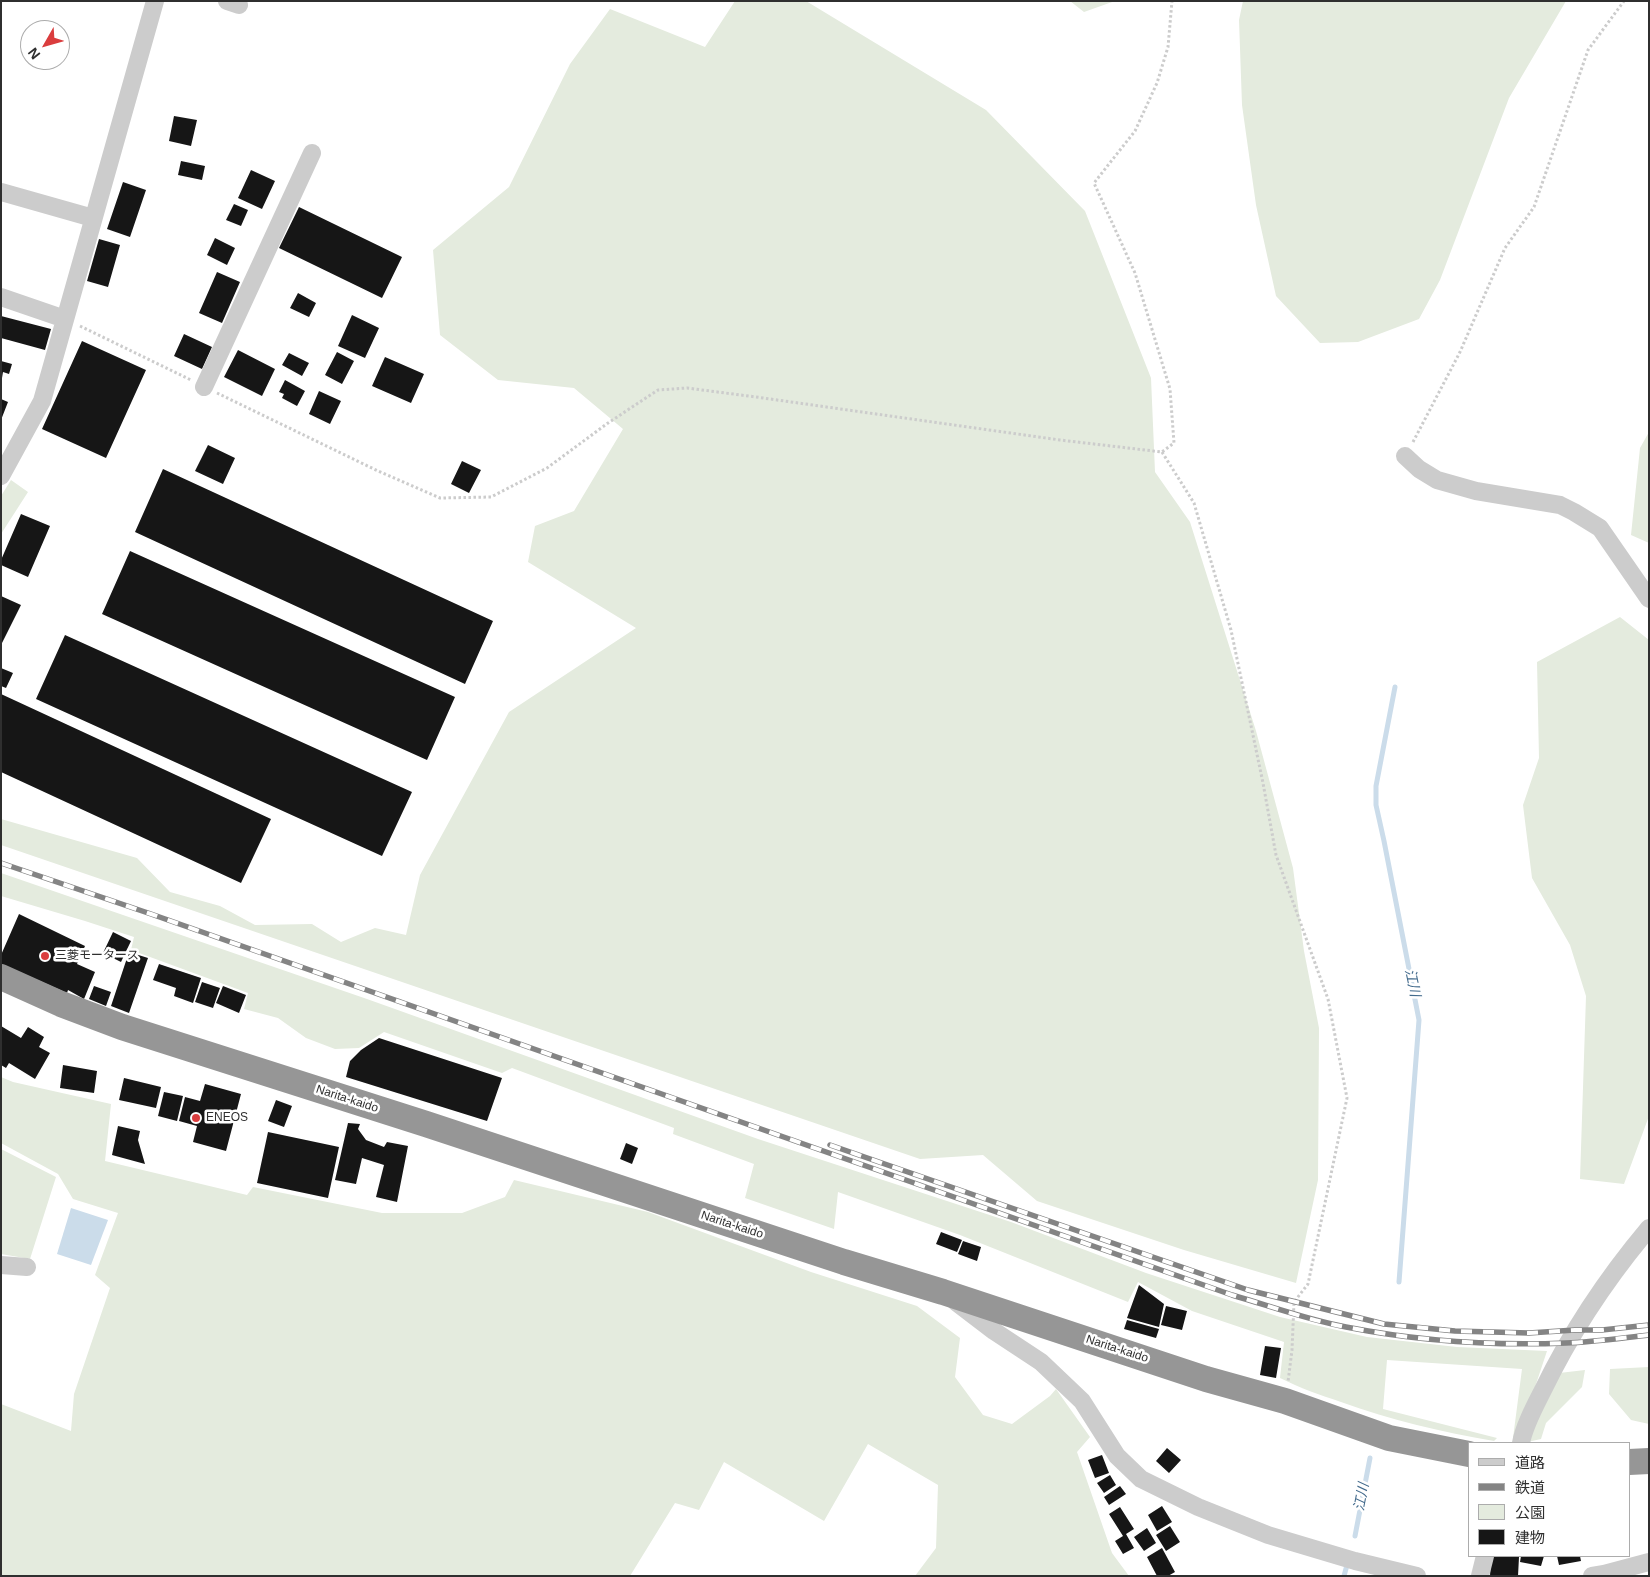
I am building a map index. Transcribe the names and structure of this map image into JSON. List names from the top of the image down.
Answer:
{
  "streets": {
    "highway": ["Narita-kaido"]
  },
  "water": ["江川"],
  "places": ["三菱モータース", "ENEOS"],
  "legend": [
    "道路",
    "鉄道",
    "公園",
    "建物"
  ],
  "north": "bottom left"
}
